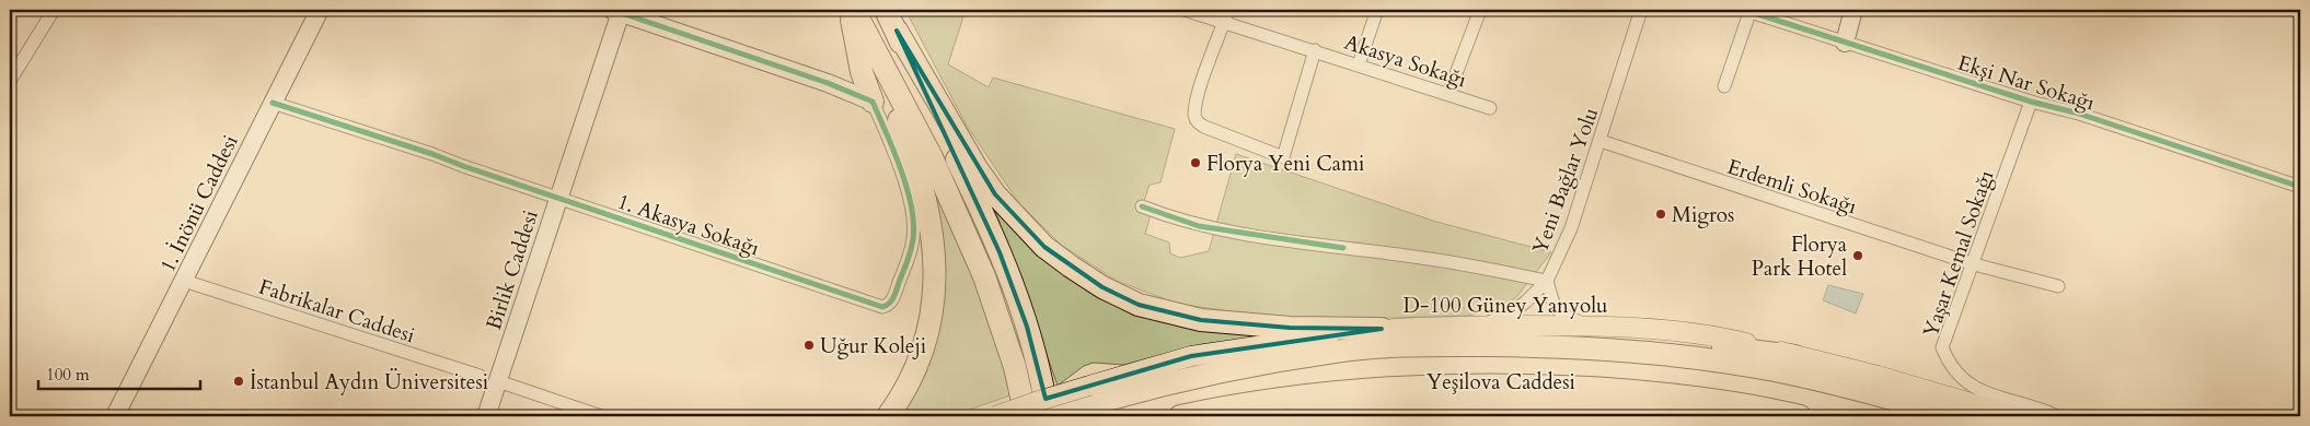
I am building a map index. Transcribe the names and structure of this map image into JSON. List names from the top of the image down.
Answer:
{
  "streets": {
    "main road": ["D-100 Güney Yanyolu", "Yeşilova Caddesi"],
    "street": [
      "Akasya Sokağı",
      "Ekşi Nar Sokağı",
      "Yeni Bağlar Yolu",
      "Erdemli Sokağı",
      "1. İnönü Caddesi",
      "1. Akasya Sokağı",
      "Yaşar Kemal Sokağı",
      "Birlik Caddesi",
      "Fabrikalar Caddesi"
    ]
  },
  "crossings": [
    ["Ekşi Nar Sokağı", "Yaşar Kemal Sokağı"],
    ["Yeni Bağlar Yolu", "Erdemli Sokağı"],
    ["Yeni Bağlar Yolu", "D-100 Güney Yanyolu"],
    ["Erdemli Sokağı", "Yaşar Kemal Sokağı"],
    ["1. İnönü Caddesi", "1. Akasya Sokağı"],
    ["1. İnönü Caddesi", "Fabrikalar Caddesi"],
    ["1. Akasya Sokağı", "Birlik Caddesi"]
  ],
  "places": [
    "Florya Yeni Cami",
    "Migros",
    "Florya Park Hotel",
    "Uğur Koleji",
    "İstanbul Aydın Üniversitesi"
  ],
  "scale_bar": "100 m"
}
